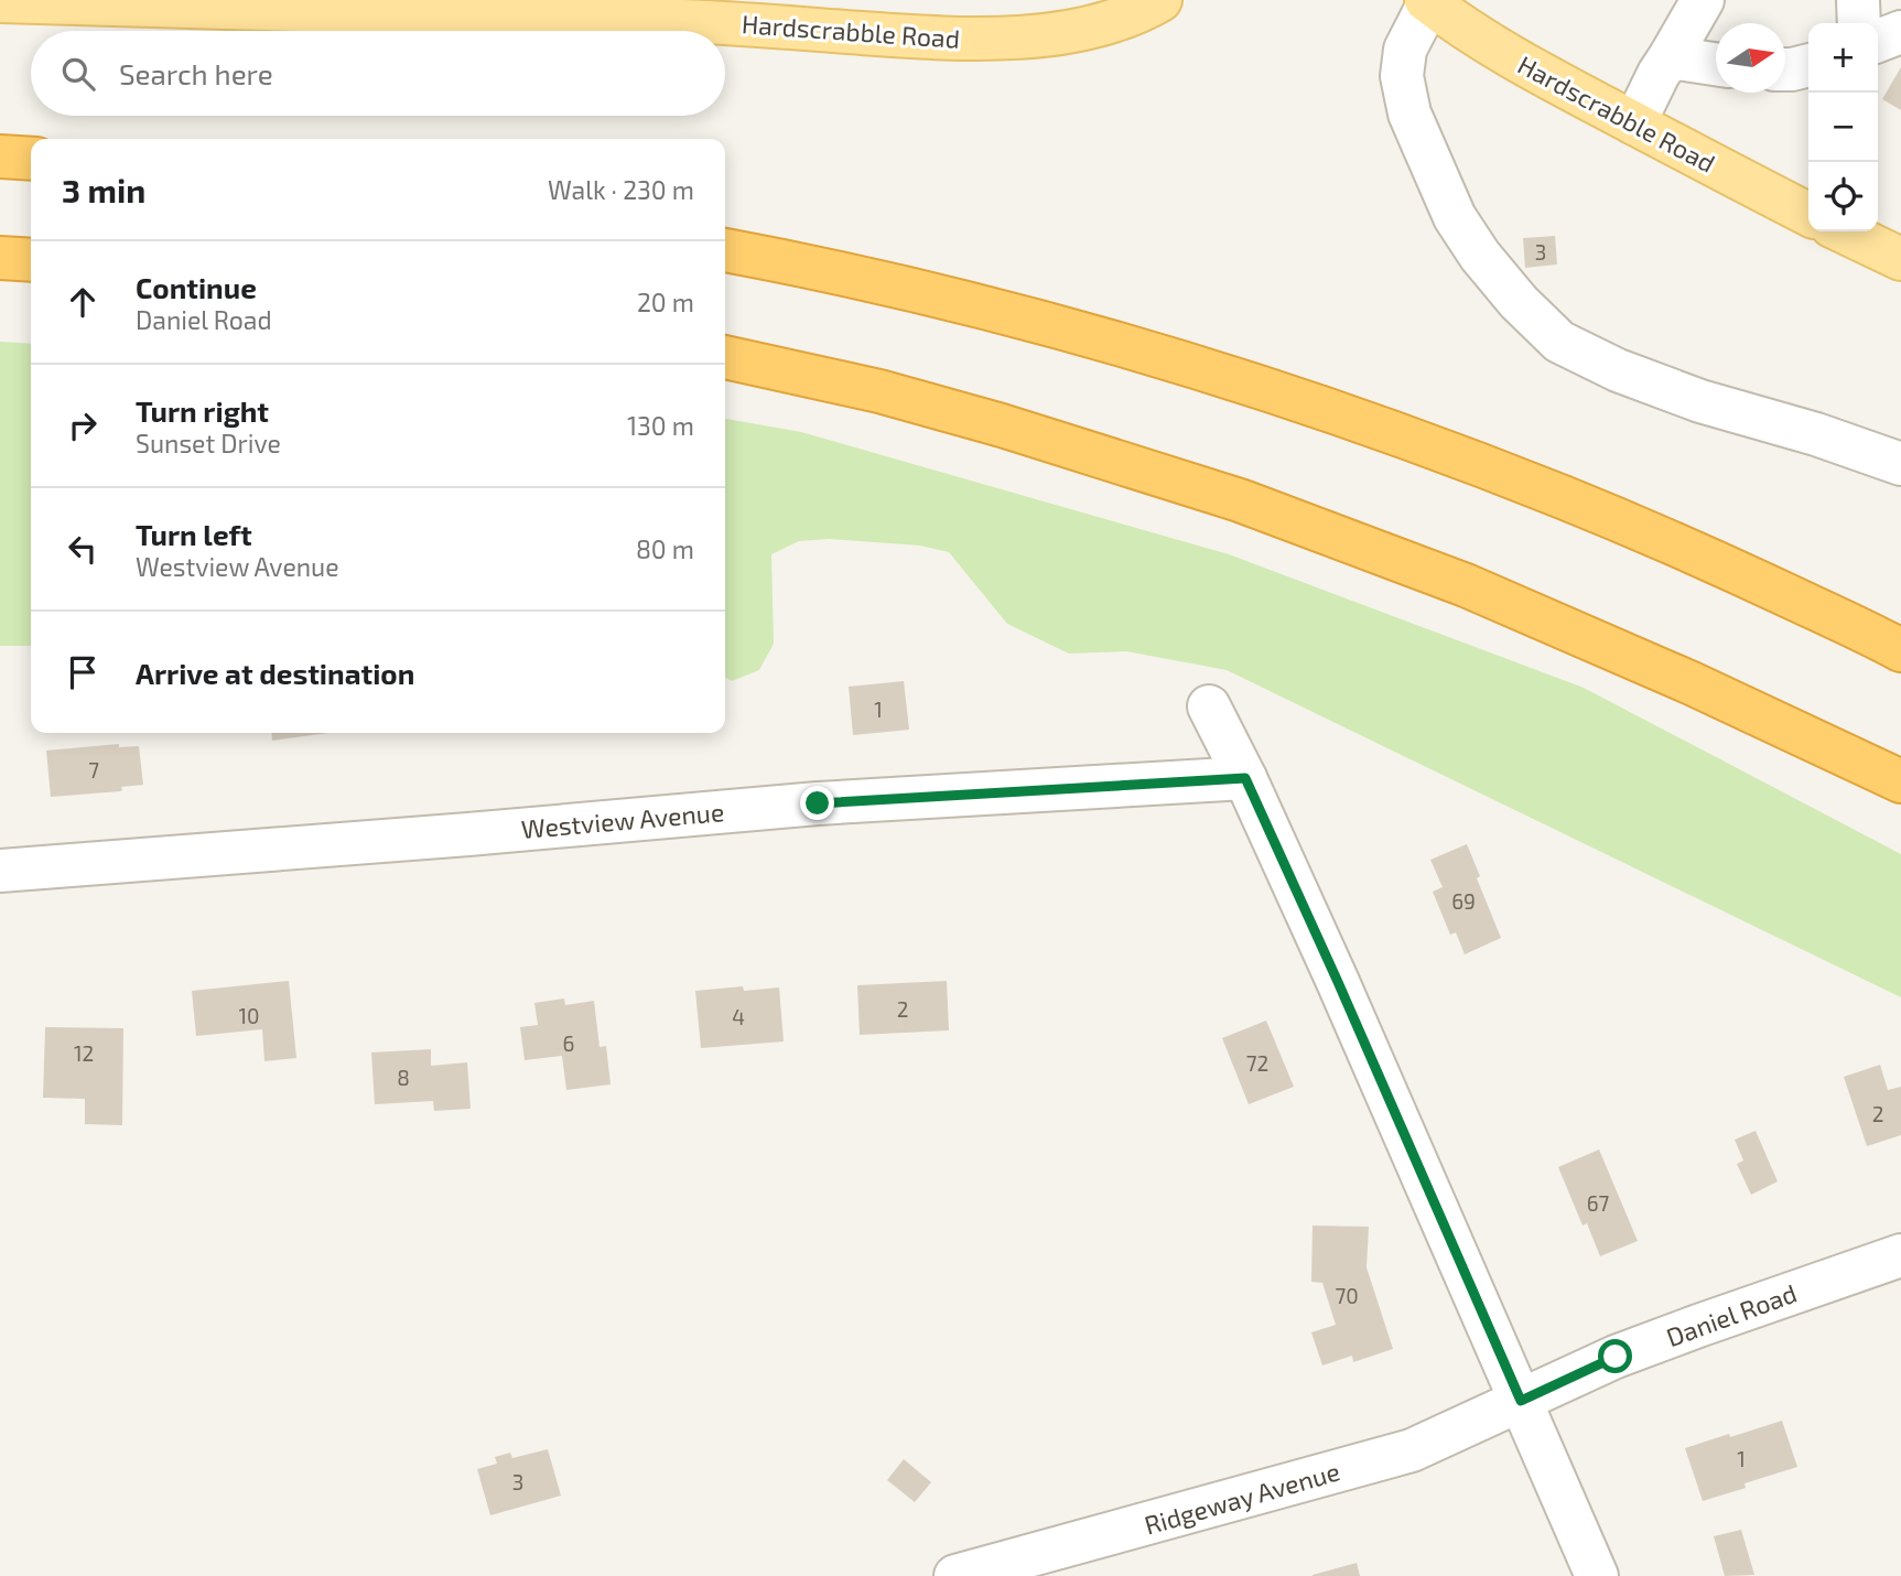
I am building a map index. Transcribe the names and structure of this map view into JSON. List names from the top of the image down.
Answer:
{
  "streets": {
    "main road": ["Hardscrabble Road"],
    "street": ["Westview Avenue", "Daniel Road", "Ridgeway Avenue"]
  },
  "crossings": [
    ["Daniel Road", "Ridgeway Avenue"]
  ],
  "house_numbers": [
    "3",
    "1",
    "7",
    "69",
    "2",
    "10",
    "4",
    "6",
    "12",
    "72",
    "8",
    "2",
    "67",
    "70",
    "1",
    "3"
  ],
  "north": "right",
  "page": {
    "map_buttons": ["+", "−"],
    "search": "Search here",
    "heading": ["3 min", "Walk · 230 m"],
    "list": [
      ["Continue", "Daniel Road", "20 m"],
      ["Turn right", "Sunset Drive", "130 m"],
      ["Turn left", "Westview Avenue", "80 m"],
      "Arrive at destination"
    ]
  }
}
